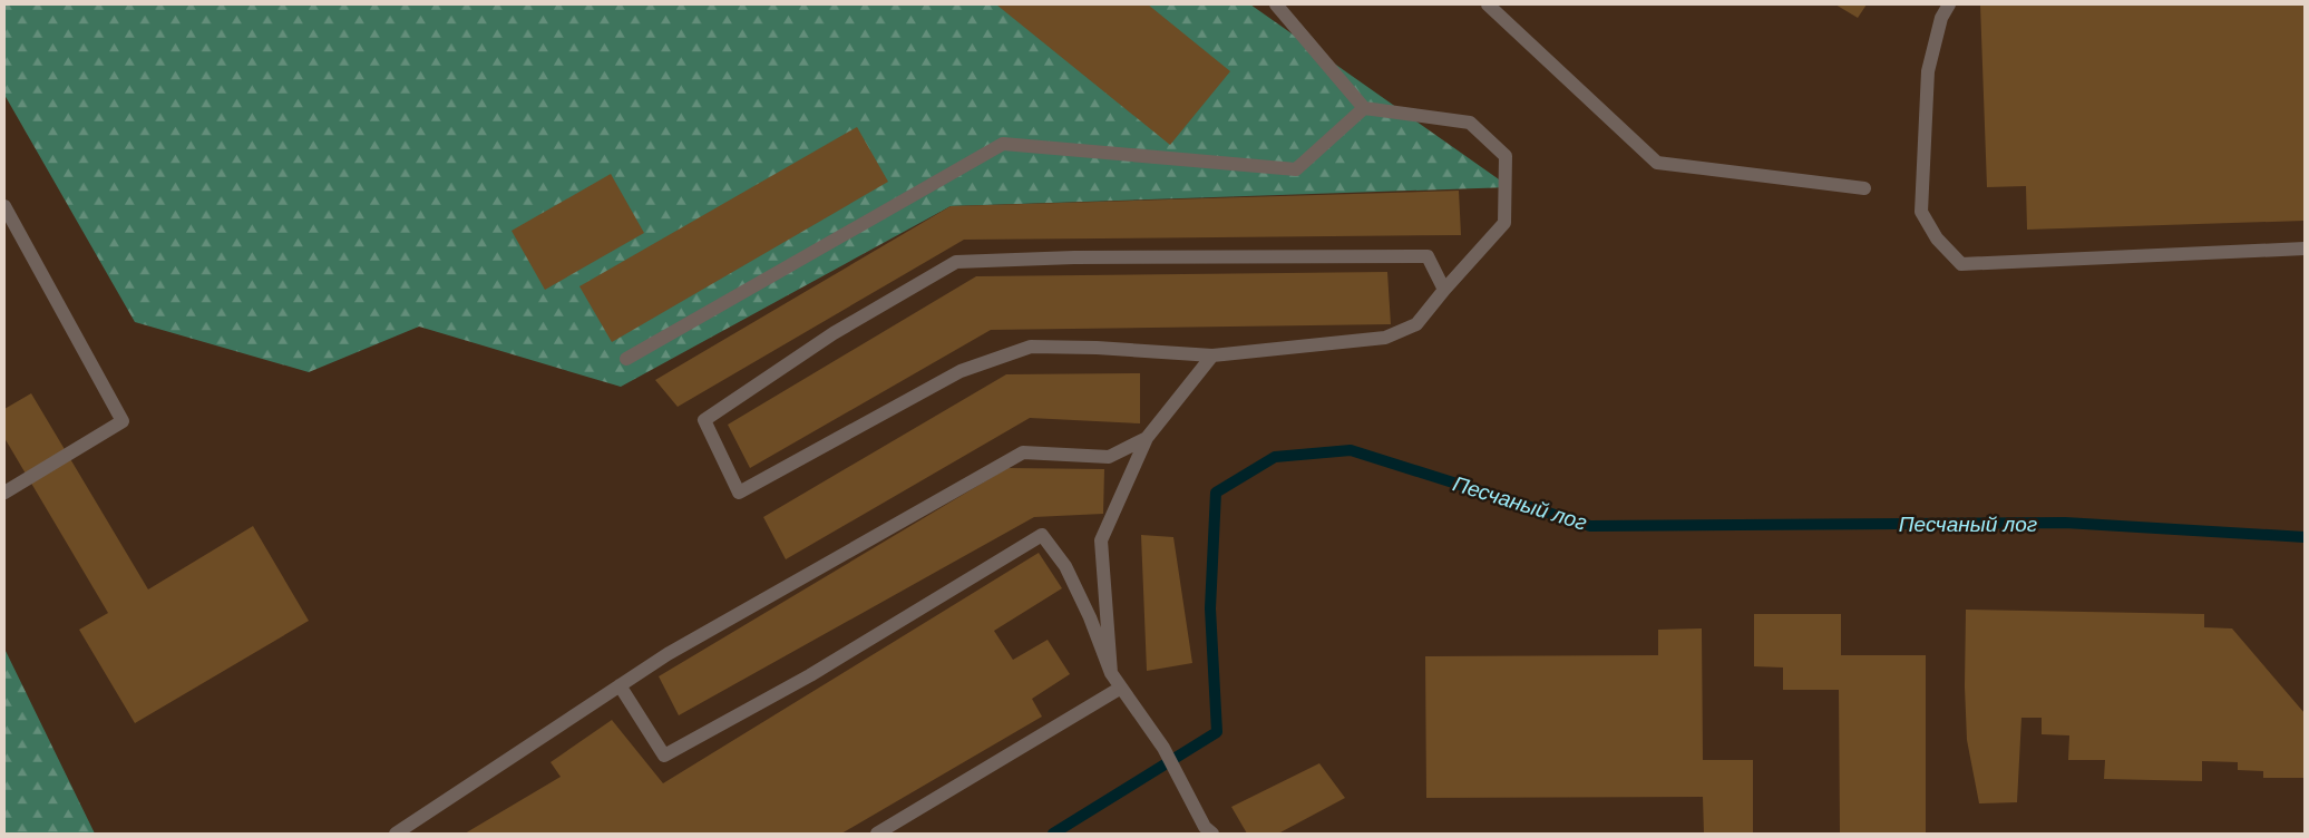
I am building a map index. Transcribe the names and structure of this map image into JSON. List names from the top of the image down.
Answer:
{
  "water": ["Песчаный лог"]
}
